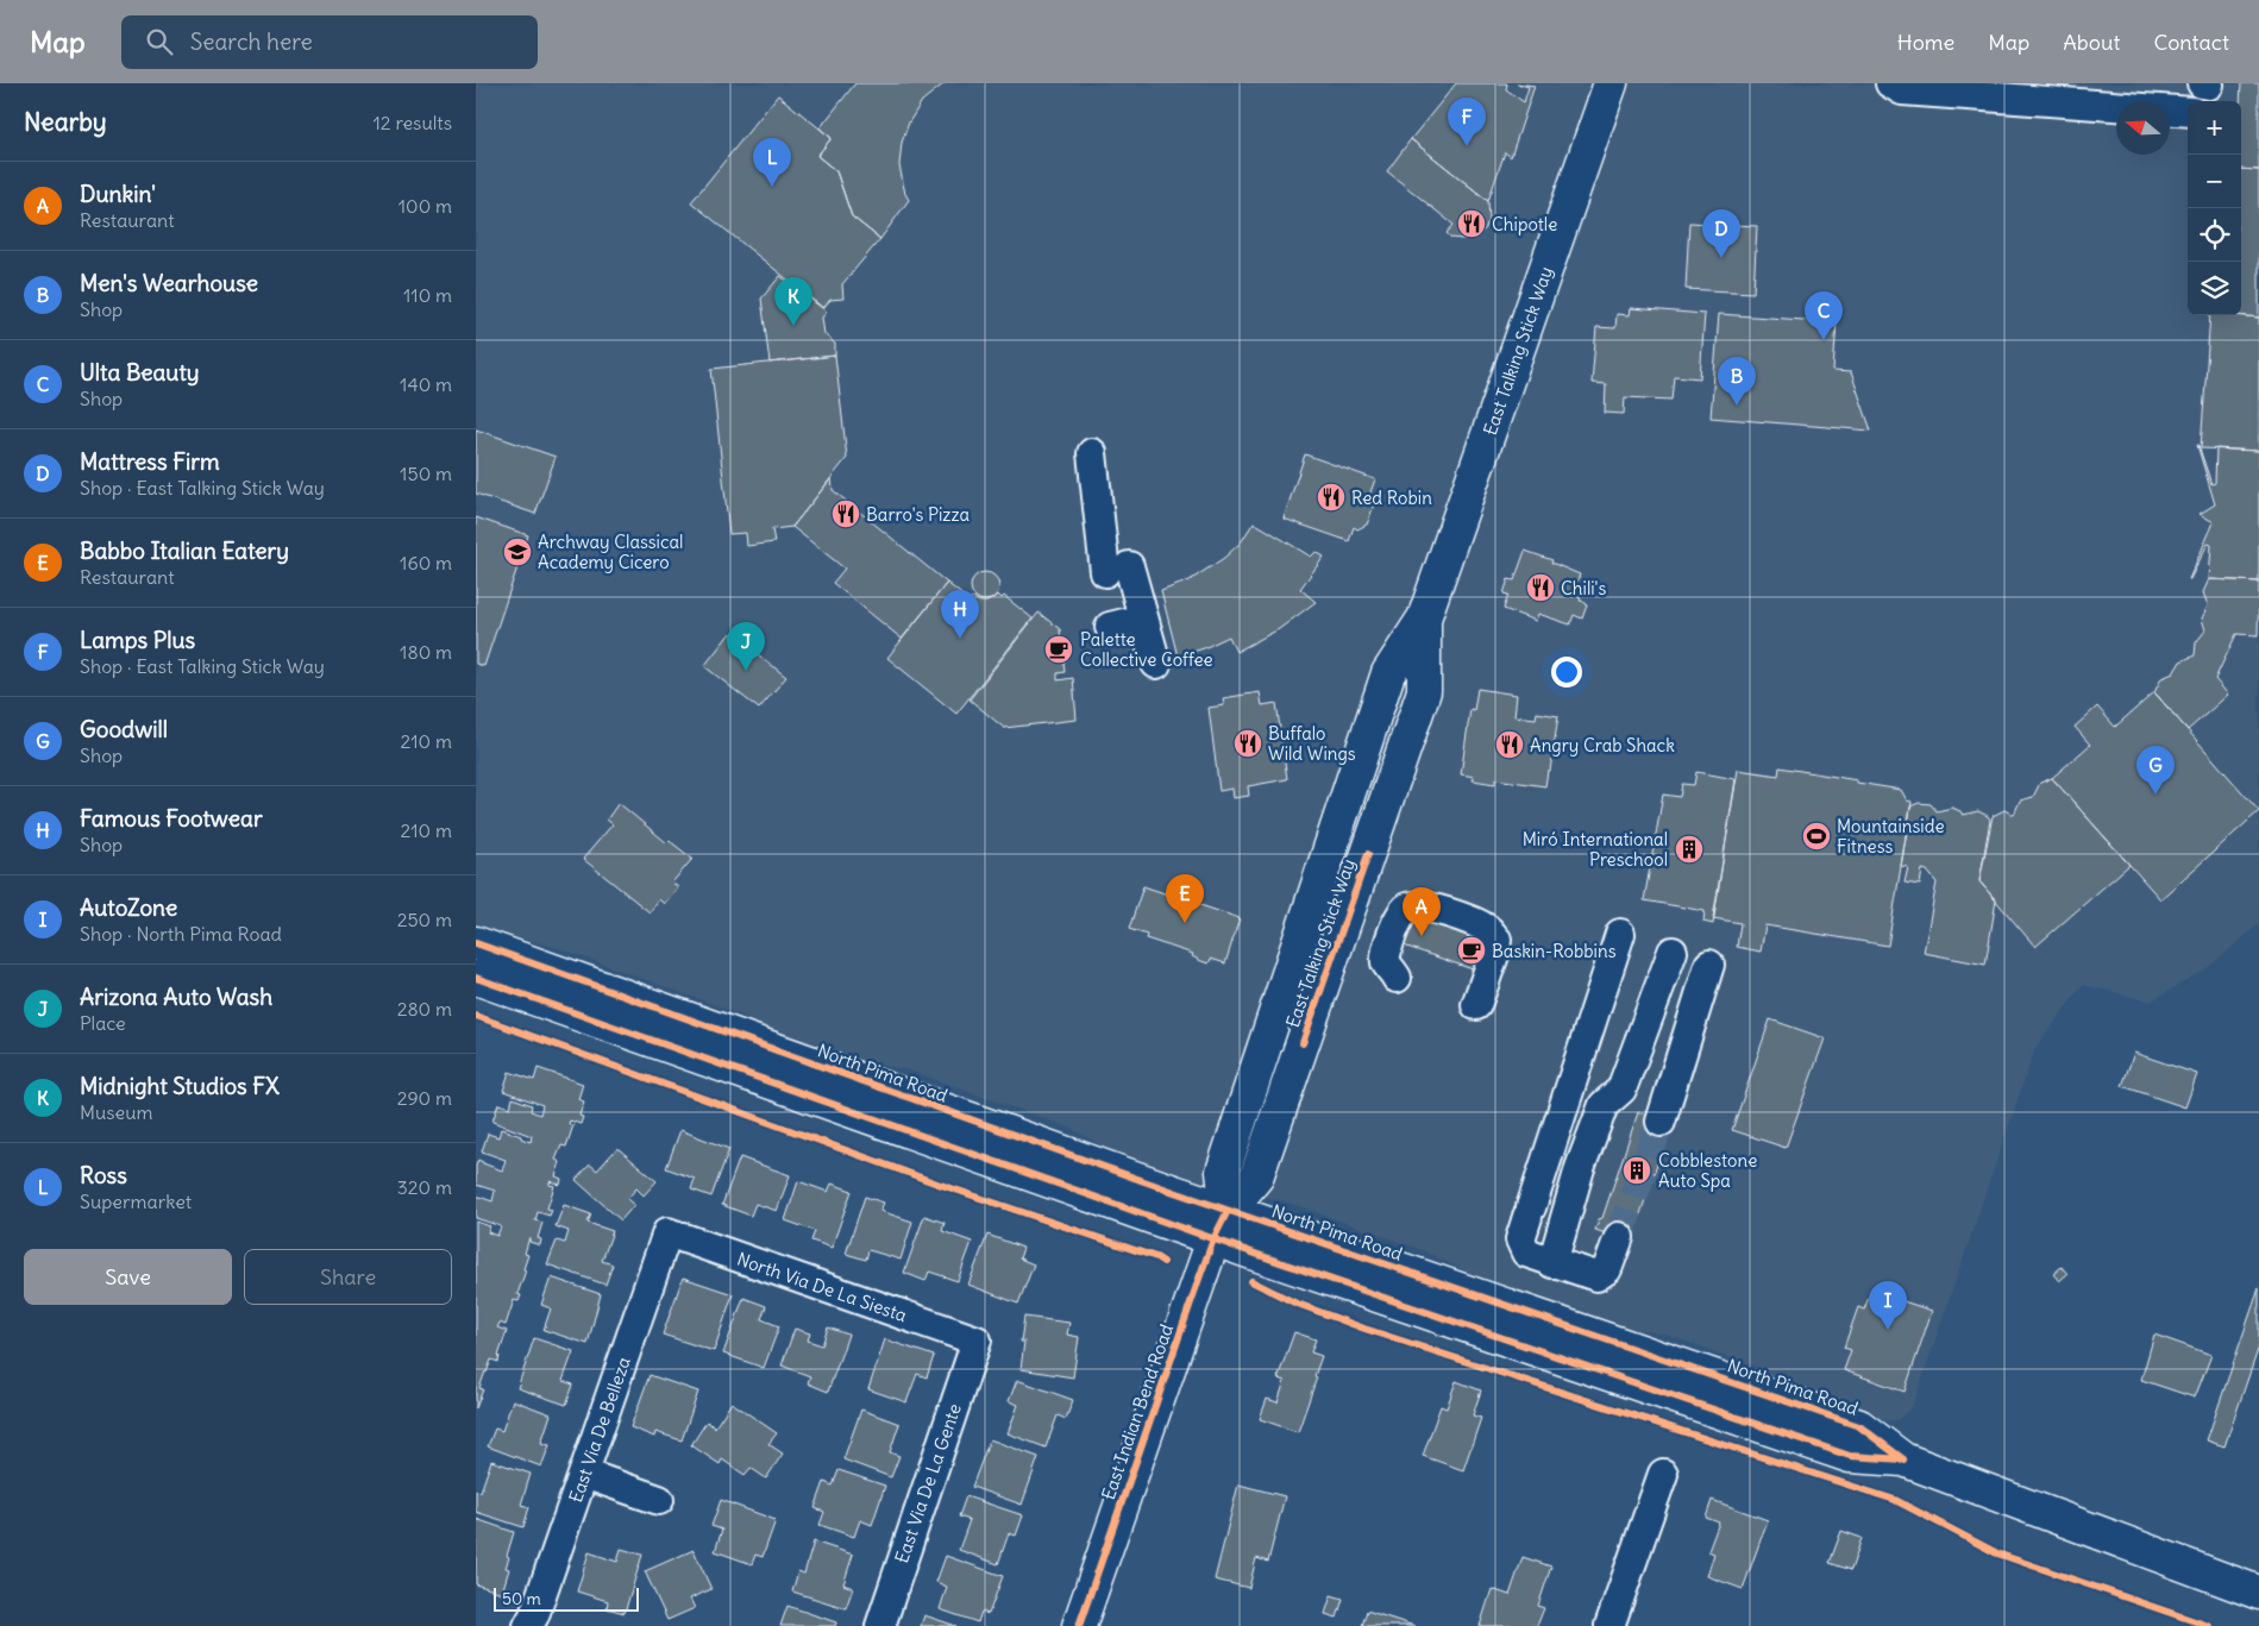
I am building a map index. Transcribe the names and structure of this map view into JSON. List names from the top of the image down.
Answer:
{
  "streets": {
    "main road": ["East Talking Stick Way", "North Pima Road", "East Indian Bend Road"],
    "street": ["North Via De La Siesta", "East Via De Belleza", "East Via De La Gente"]
  },
  "crossings": [
    ["East Talking Stick Way", "North Pima Road"],
    ["East Talking Stick Way", "East Indian Bend Road"],
    ["North Pima Road", "East Indian Bend Road"],
    ["North Via De La Siesta", "East Via De Belleza"],
    ["North Via De La Siesta", "East Via De La Gente"]
  ],
  "places": {
    "restaurant": [
      "Chipotle",
      "Red Robin",
      "Barro's Pizza",
      "Chili's",
      "Buffalo Wild Wings",
      "Angry Crab Shack"
    ],
    "school or university": ["Archway Classical Academy Cicero"],
    "cafe": ["Palette Collective Coffee", "Baskin-Robbins"],
    "sports": ["Mountainside Fitness"],
    "building": ["Miró International Preschool", "Cobblestone Auto Spa"]
  },
  "scale_bar": "50 m",
  "north": "left",
  "page": {
    "header": "Map",
    "search": "Search here",
    "nav": [
      "Home",
      "Map",
      "About",
      "Contact"
    ],
    "heading": ["Nearby", "12 results"],
    "pins": [
      "F",
      "L",
      "D",
      "K",
      "C",
      "B",
      "H",
      "J",
      "G",
      "E",
      "A",
      "I"
    ],
    "map_buttons": ["+", "−"],
    "list": [
      {
        "mark": "A",
        "name": "Dunkin'",
        "note": "Restaurant",
        "value": "100 m"
      },
      {
        "mark": "B",
        "name": "Men's Wearhouse",
        "note": "Shop",
        "value": "110 m"
      },
      {
        "mark": "C",
        "name": "Ulta Beauty",
        "note": "Shop",
        "value": "140 m"
      },
      {
        "mark": "D",
        "name": "Mattress Firm",
        "note": "Shop · East Talking Stick Way",
        "value": "150 m"
      },
      {
        "mark": "E",
        "name": "Babbo Italian Eatery",
        "note": "Restaurant",
        "value": "160 m"
      },
      {
        "mark": "F",
        "name": "Lamps Plus",
        "note": "Shop · East Talking Stick Way",
        "value": "180 m"
      },
      {
        "mark": "G",
        "name": "Goodwill",
        "note": "Shop",
        "value": "210 m"
      },
      {
        "mark": "H",
        "name": "Famous Footwear",
        "note": "Shop",
        "value": "210 m"
      },
      {
        "mark": "I",
        "name": "AutoZone",
        "note": "Shop · North Pima Road",
        "value": "250 m"
      },
      {
        "mark": "J",
        "name": "Arizona Auto Wash",
        "note": "Place",
        "value": "280 m"
      },
      {
        "mark": "K",
        "name": "Midnight Studios FX",
        "note": "Museum",
        "value": "290 m"
      },
      {
        "mark": "L",
        "name": "Ross",
        "note": "Supermarket",
        "value": "320 m"
      }
    ],
    "buttons": ["Save", "Share"],
    "scale": "50 m"
  }
}
